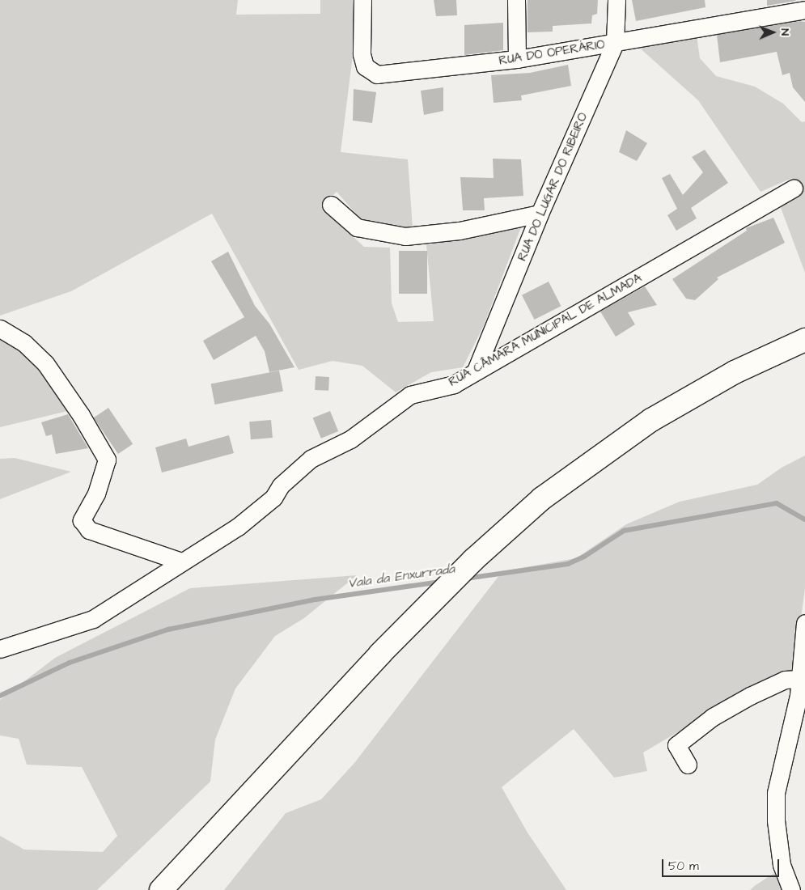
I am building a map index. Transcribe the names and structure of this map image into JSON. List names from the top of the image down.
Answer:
{
  "streets": {
    "street": ["RUA DO OPERÁRIO", "RUA DO LUGAR DO RIBEIRO", "RUA CÂMARA MUNICIPAL DE ALMADA"]
  },
  "crossings": [
    ["RUA DO OPERÁRIO", "RUA DO LUGAR DO RIBEIRO"],
    ["RUA DO LUGAR DO RIBEIRO", "RUA CÂMARA MUNICIPAL DE ALMADA"]
  ],
  "water": ["Vala da Enxurrada"],
  "scale_bar": "50 m",
  "north": "right"
}
